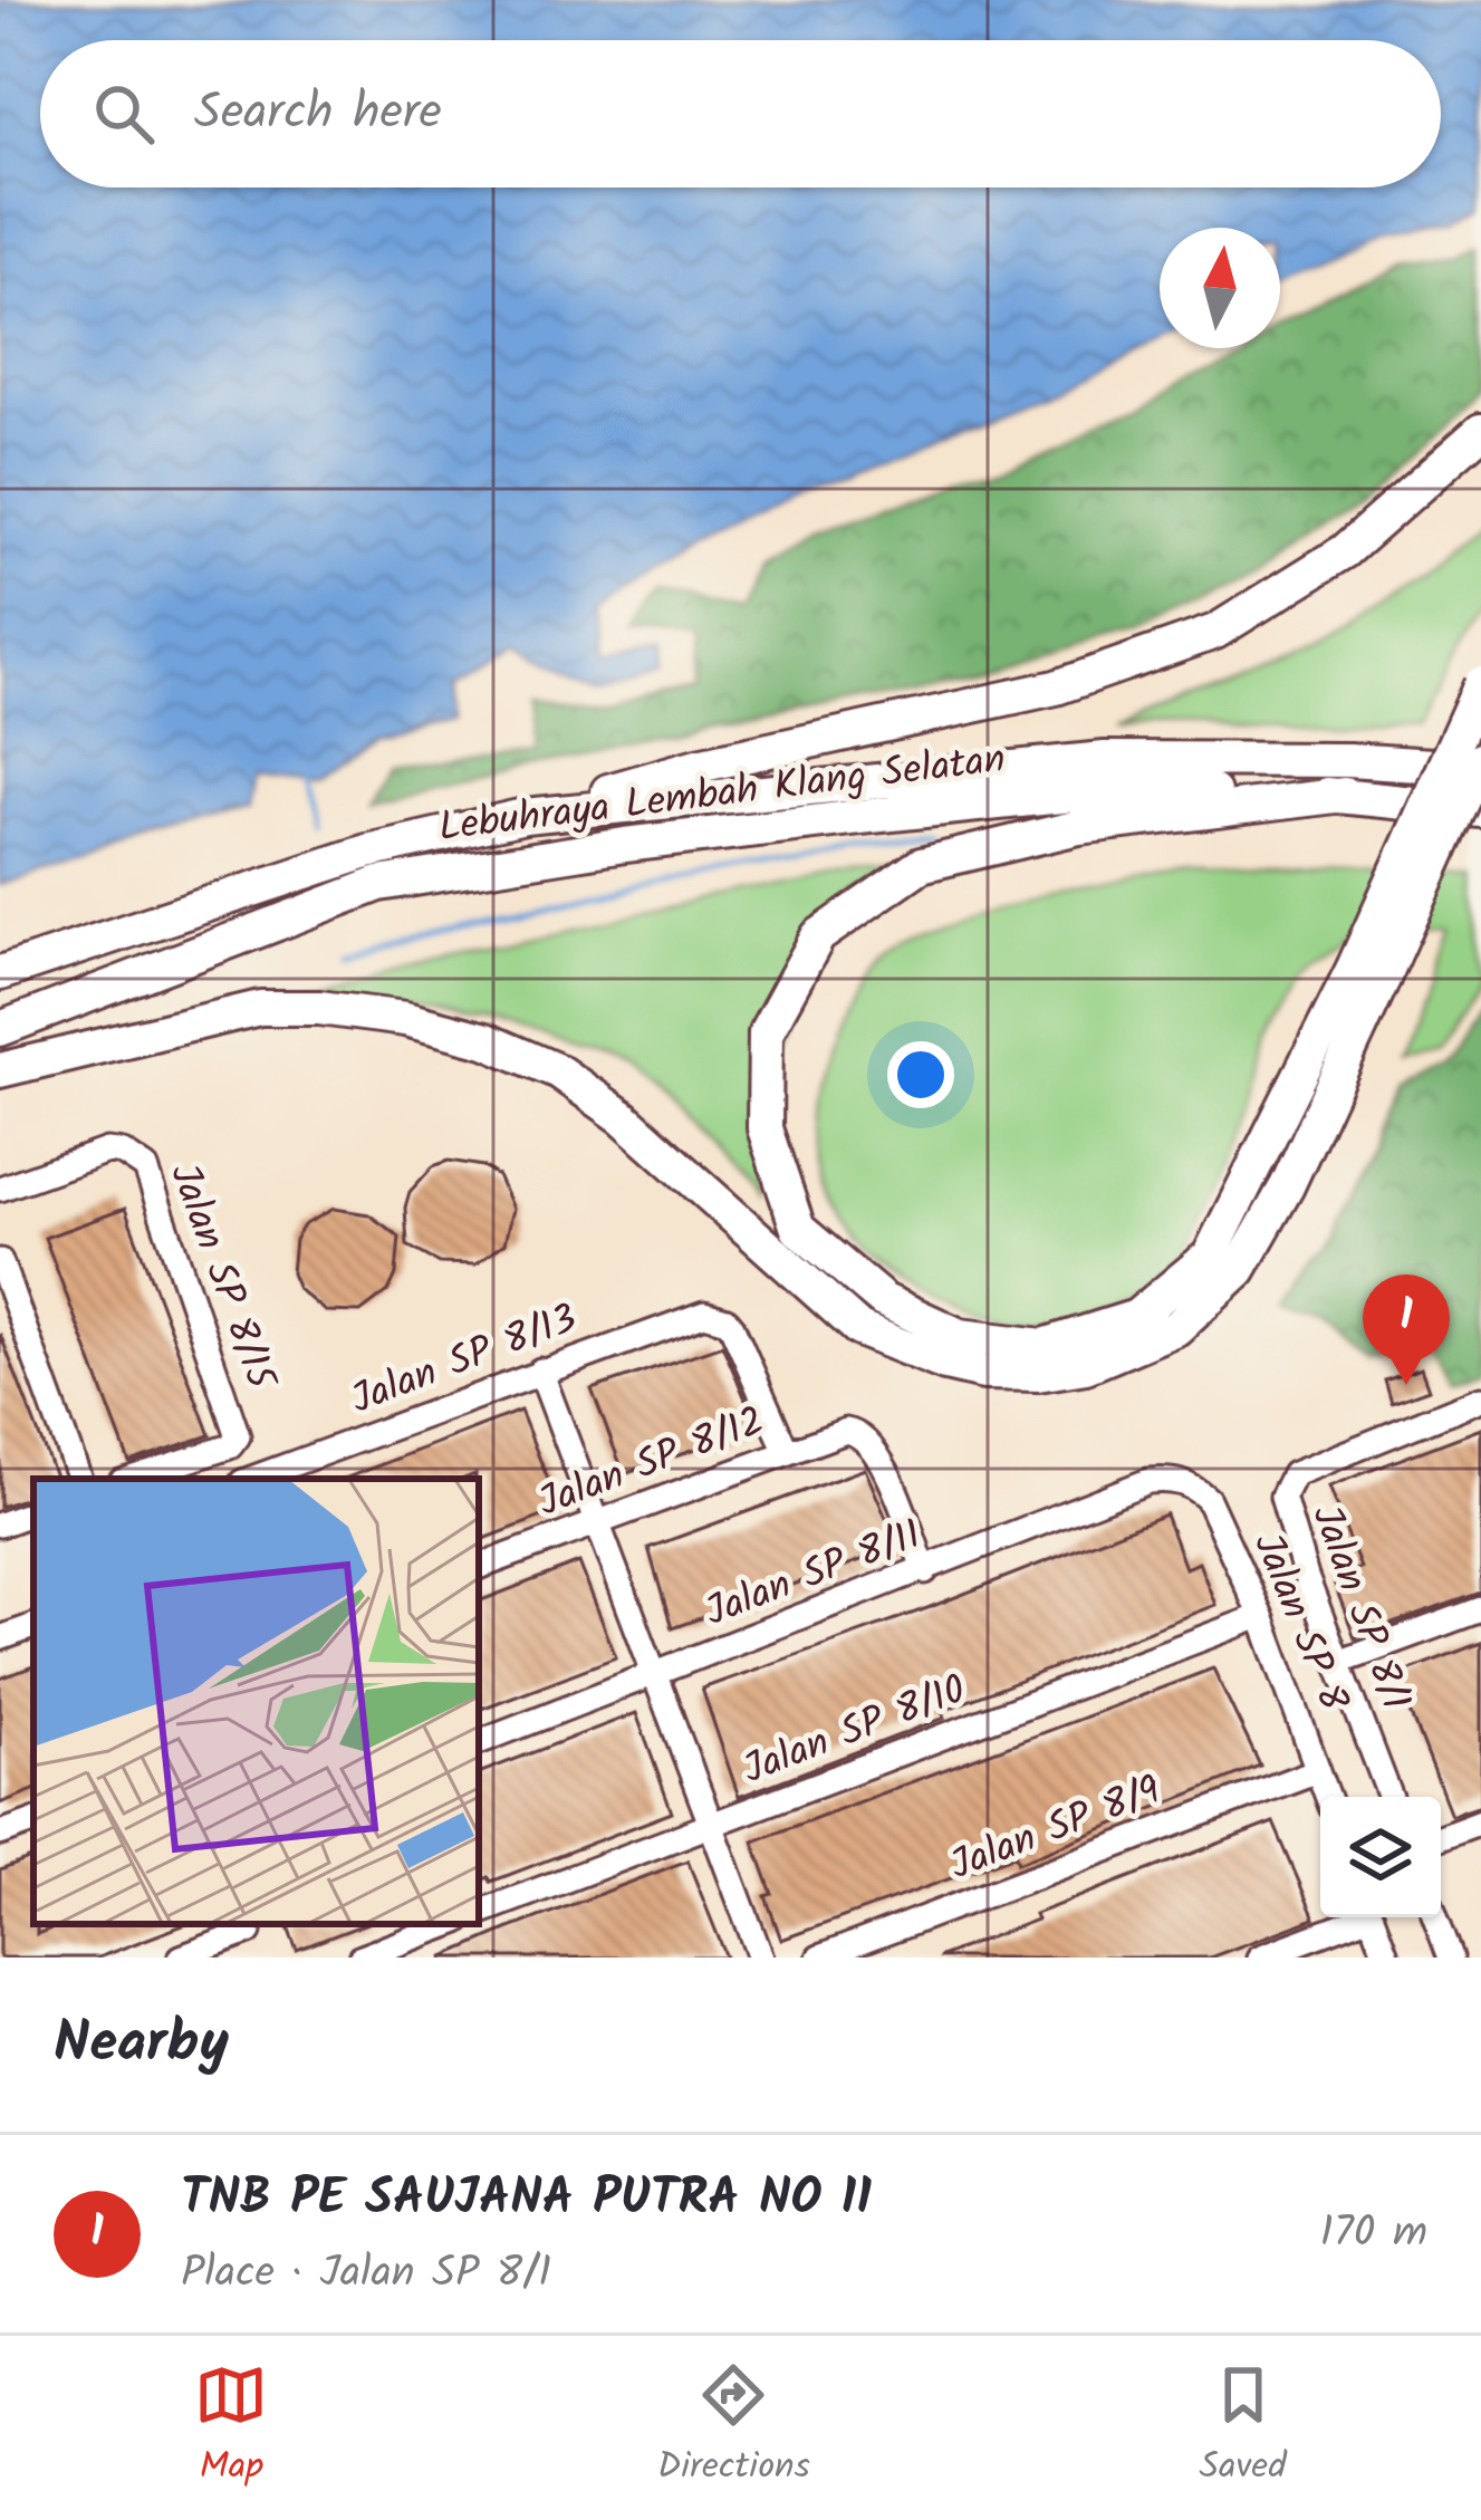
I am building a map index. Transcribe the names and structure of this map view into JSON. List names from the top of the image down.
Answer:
{
  "streets": {
    "highway": ["Lebuhraya Lembah Klang Selatan"],
    "street": [
      "Jalan SP 8/15",
      "Jalan SP 8/13",
      "Jalan SP 8/12",
      "Jalan SP 8/11",
      "Jalan SP 8/1",
      "Jalan SP 8",
      "Jalan SP 8/10",
      "Jalan SP 8/9"
    ]
  },
  "crossings": [
    ["Jalan SP 8/13", "Jalan SP 8/12"],
    ["Jalan SP 8/12", "Jalan SP 8/11"],
    ["Jalan SP 8/11", "Jalan SP 8"],
    ["Jalan SP 8", "Jalan SP 8/10"],
    ["Jalan SP 8", "Jalan SP 8/9"]
  ],
  "north": "top",
  "page": {
    "search": "Search here",
    "pins": "1",
    "heading": "Nearby",
    "list": [
      {
        "mark": "1",
        "name": "TNB PE SAUJANA PUTRA NO 11",
        "note": "Place · Jalan SP 8/1",
        "value": "170 m"
      }
    ],
    "nav": ["Map", "Directions", "Saved"]
  }
}
